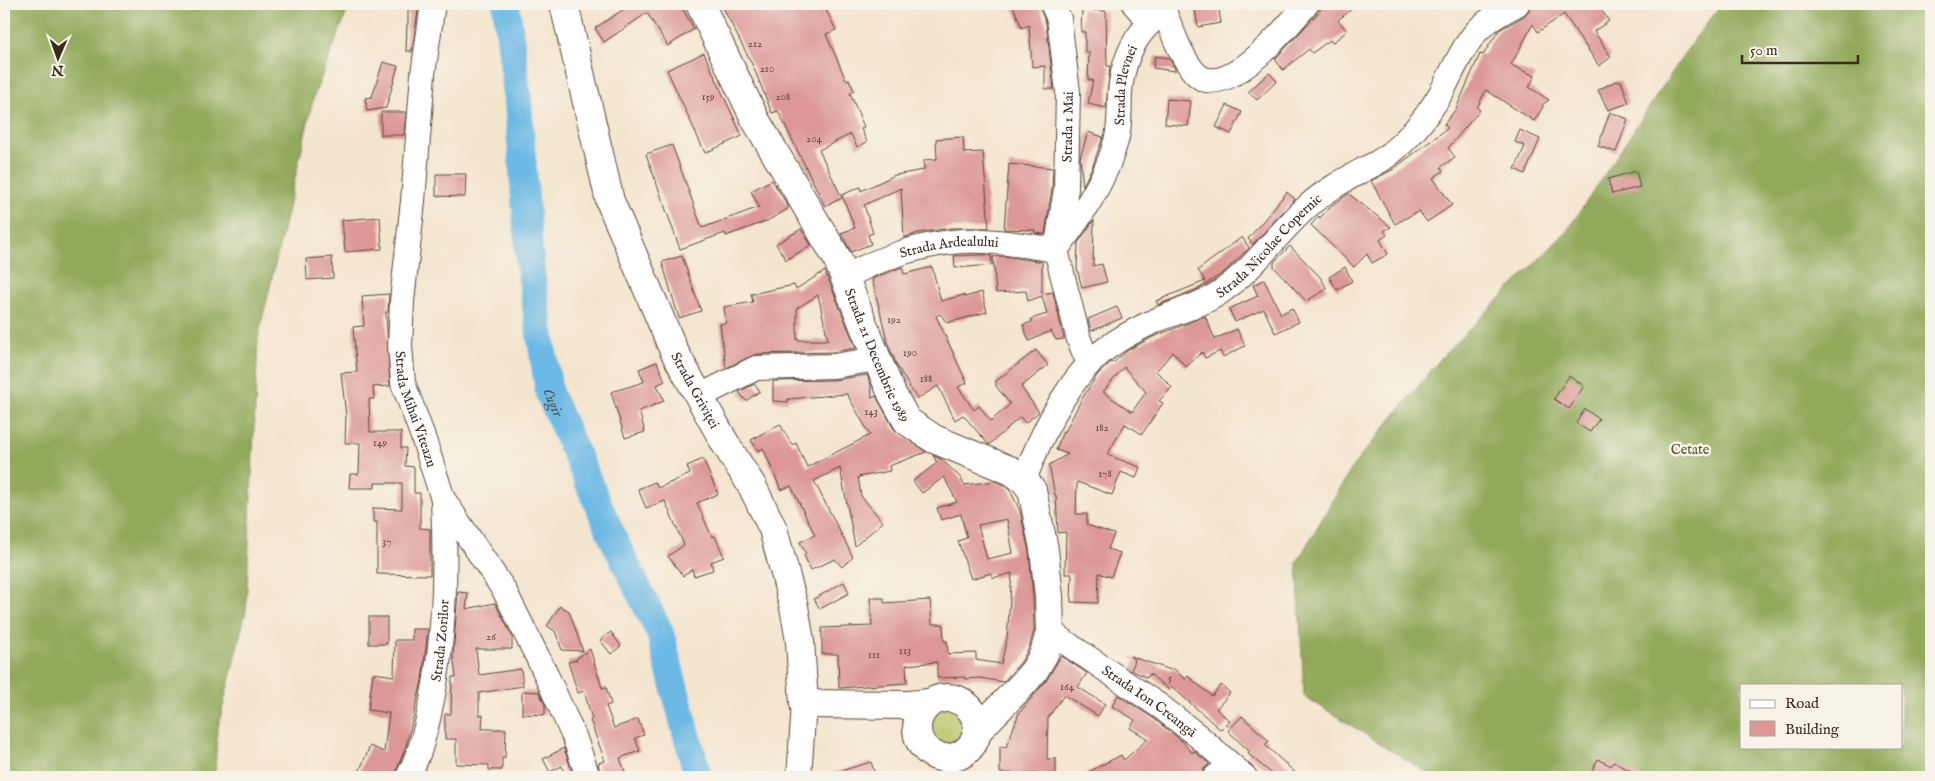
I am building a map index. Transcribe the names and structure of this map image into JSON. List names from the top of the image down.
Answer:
{
  "streets": {
    "main road": ["Strada 21 Decembrie 1989", "Strada Griviței"],
    "street": [
      "Strada Plevnei",
      "Strada 1 Mai",
      "Strada Nicolae Copernic",
      "Strada Ardealului",
      "Strada Mihai Viteazu",
      "Strada Zorilor",
      "Strada Ion Creangă"
    ]
  },
  "crossings": [
    ["Strada Plevnei", "Strada 1 Mai"],
    ["Strada Plevnei", "Strada Ardealului"],
    ["Strada 1 Mai", "Strada Ardealului"],
    ["Strada Nicolae Copernic", "Strada 21 Decembrie 1989"],
    ["Strada Ardealului", "Strada 21 Decembrie 1989"],
    ["Strada Mihai Viteazu", "Strada Zorilor"]
  ],
  "water": ["Cugir"],
  "parks": ["Cetate"],
  "house_numbers": [
    "212",
    "210",
    "159",
    "208",
    "204",
    "192",
    "190",
    "188",
    "143",
    "182",
    "149",
    "178",
    "37",
    "26",
    "113",
    "111",
    "5",
    "164"
  ],
  "legend": ["Road", "Building"],
  "scale_bar": "50 m",
  "north": "bottom"
}
